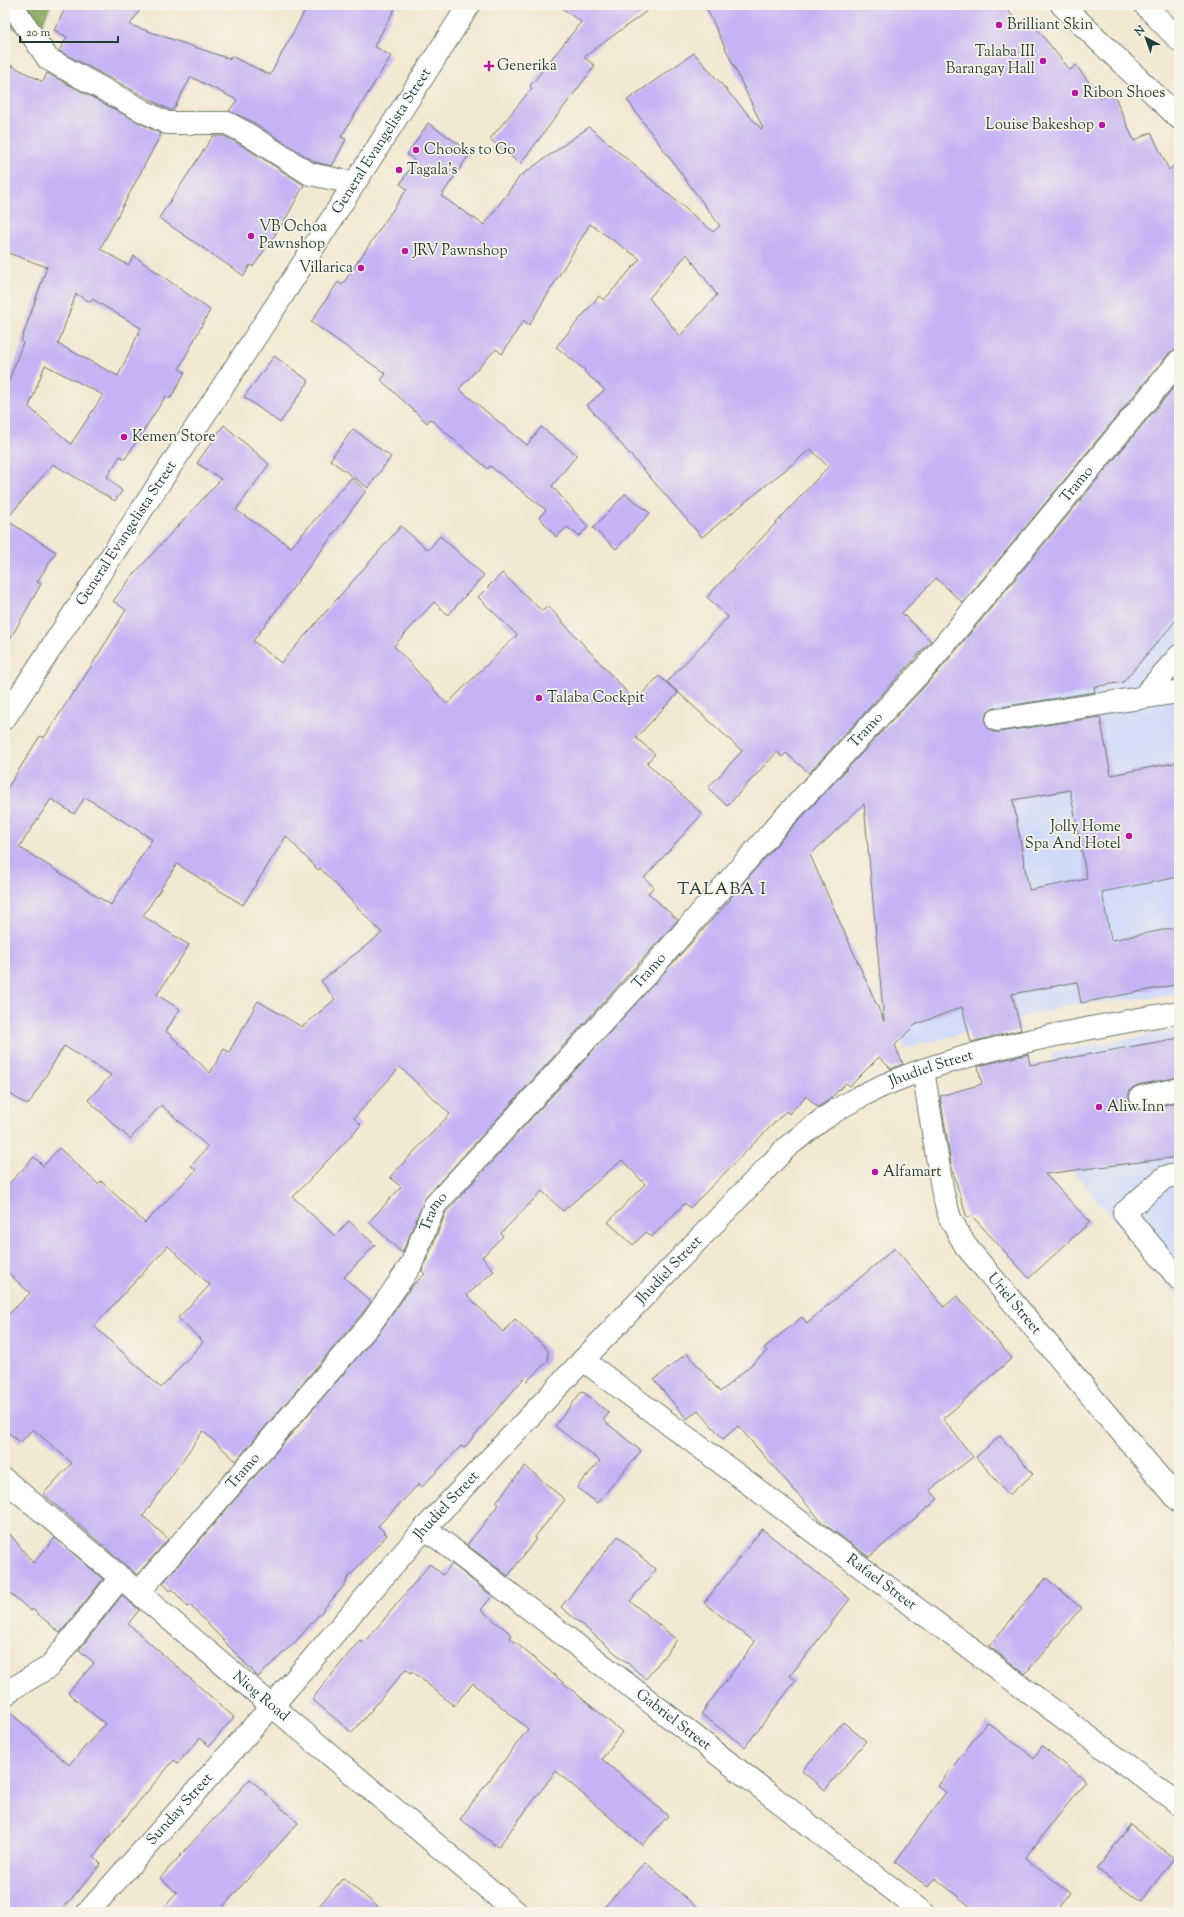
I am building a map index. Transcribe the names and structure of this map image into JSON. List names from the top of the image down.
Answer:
{
  "streets": {
    "main road": [
      "General Evangelista Street",
      "Tramo",
      "Jhudiel Street",
      "Uriel Street",
      "Rafael Street",
      "Niog Road",
      "Gabriel Street",
      "Sunday Street"
    ]
  },
  "crossings": [
    ["Tramo", "Niog Road"],
    ["Jhudiel Street", "Uriel Street"],
    ["Jhudiel Street", "Rafael Street"],
    ["Jhudiel Street", "Niog Road"],
    ["Jhudiel Street", "Gabriel Street"],
    ["Jhudiel Street", "Sunday Street"],
    ["Niog Road", "Sunday Street"]
  ],
  "districts": ["TALABA I"],
  "places": {
    "other": [
      "Brilliant Skin",
      "Talaba III Barangay Hall",
      "Ribon Shoes",
      "Louise Bakeshop",
      "Chooks to Go",
      "Tagala's",
      "VB Ochoa Pawnshop",
      "JRV Pawnshop",
      "Villarica",
      "Kemen Store",
      "Talaba Cockpit",
      "Jolly Home Spa And Hotel",
      "Aliw Inn",
      "Alfamart"
    ],
    "health": ["Generika"]
  },
  "scale_bar": "20 m",
  "north": "top left"
}
